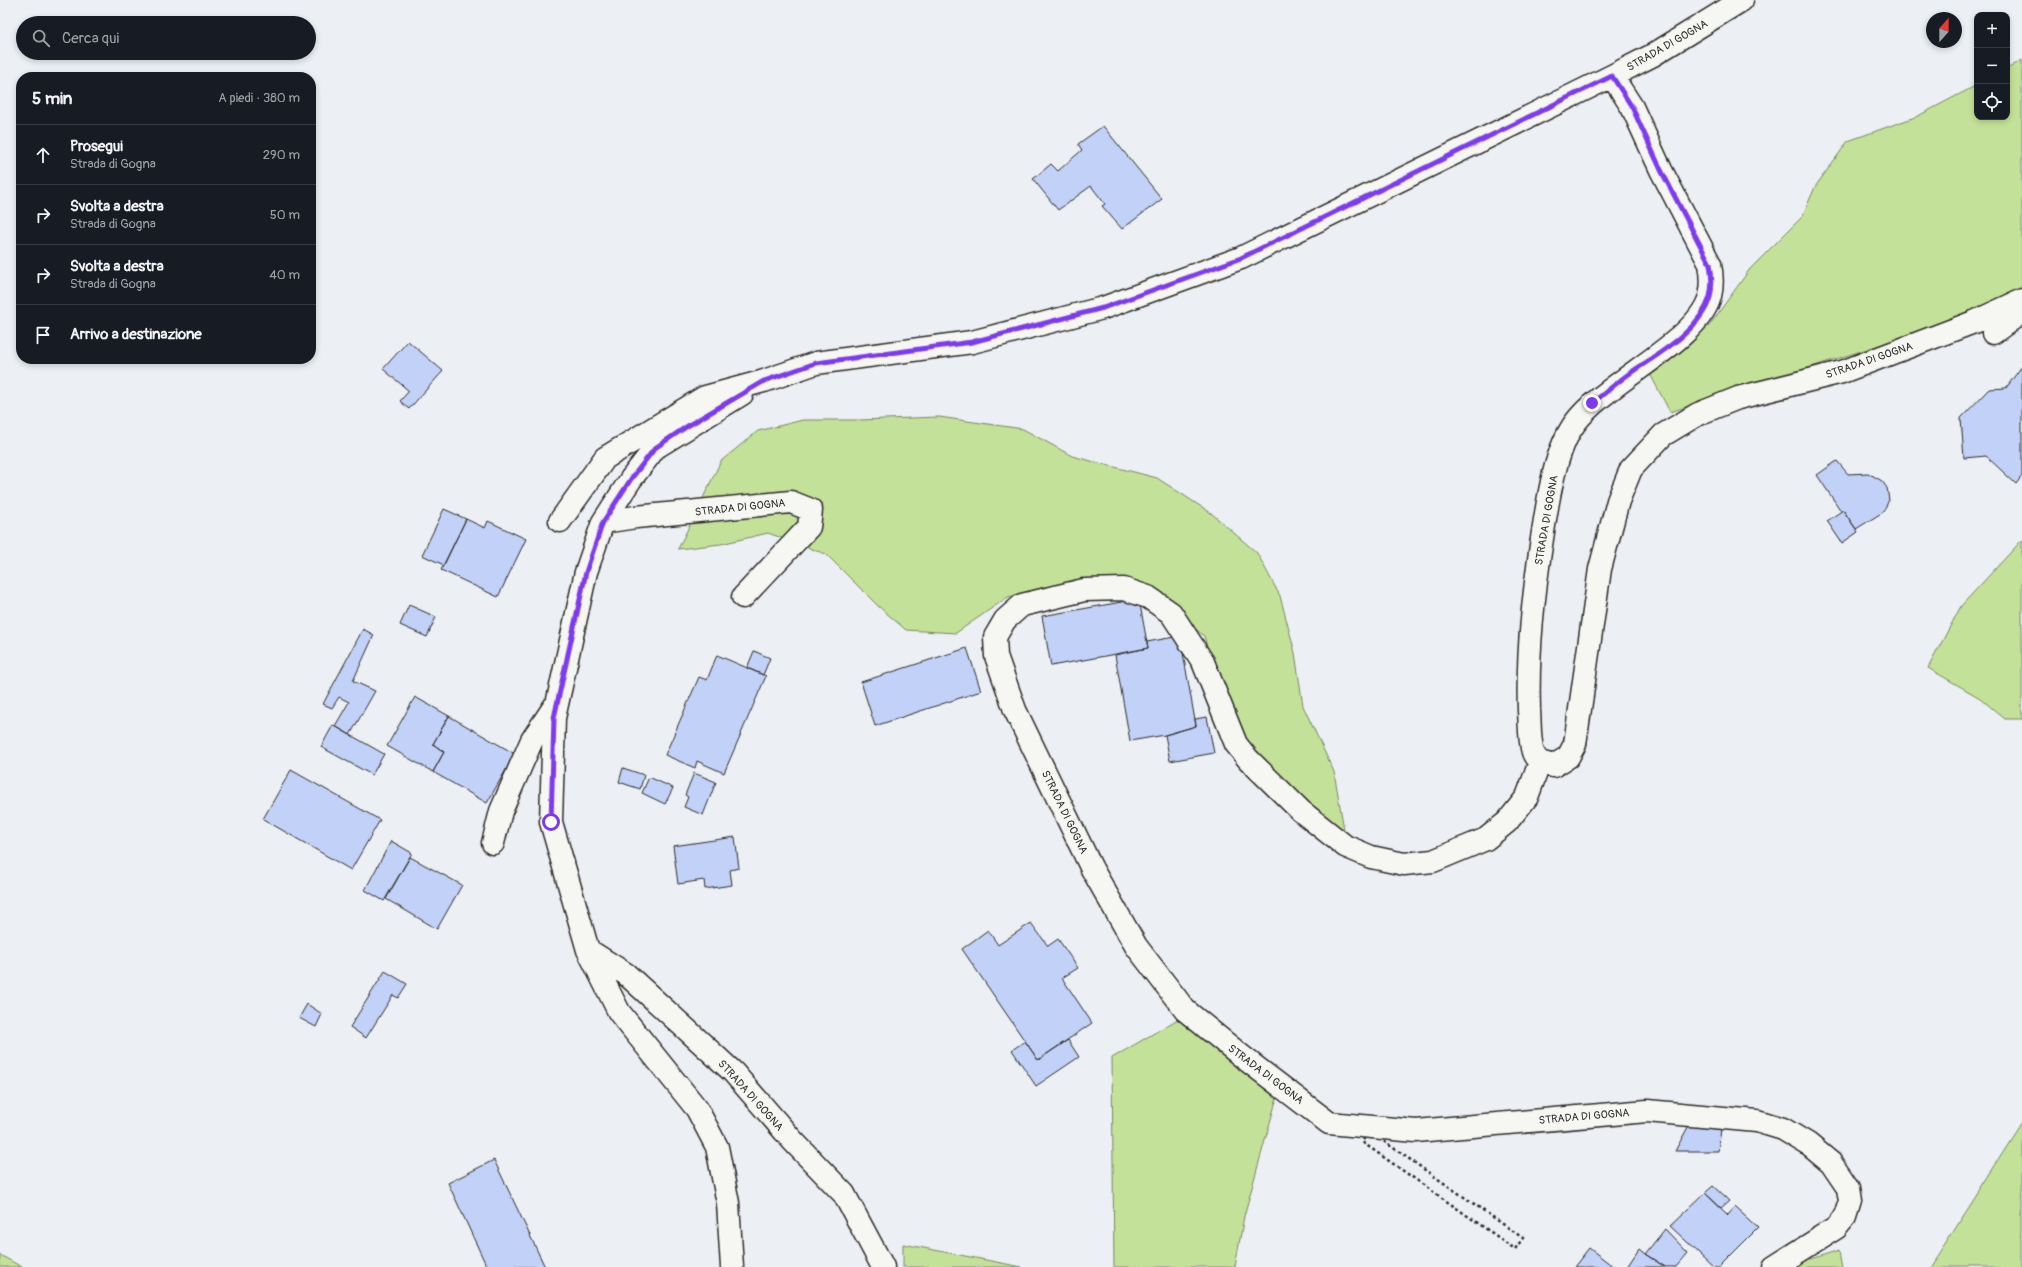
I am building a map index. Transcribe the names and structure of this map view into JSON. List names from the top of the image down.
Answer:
{
  "streets": {
    "street": ["STRADA DI GOGNA"]
  },
  "north": "top",
  "page": {
    "map_buttons": ["+", "−"],
    "search": "Cerca qui",
    "heading": ["5 min", "A piedi · 380 m"],
    "list": [
      ["Prosegui", "Strada di Gogna", "290 m"],
      ["Svolta a destra", "Strada di Gogna", "50 m"],
      ["Svolta a destra", "Strada di Gogna", "40 m"],
      "Arrivo a destinazione"
    ]
  }
}
